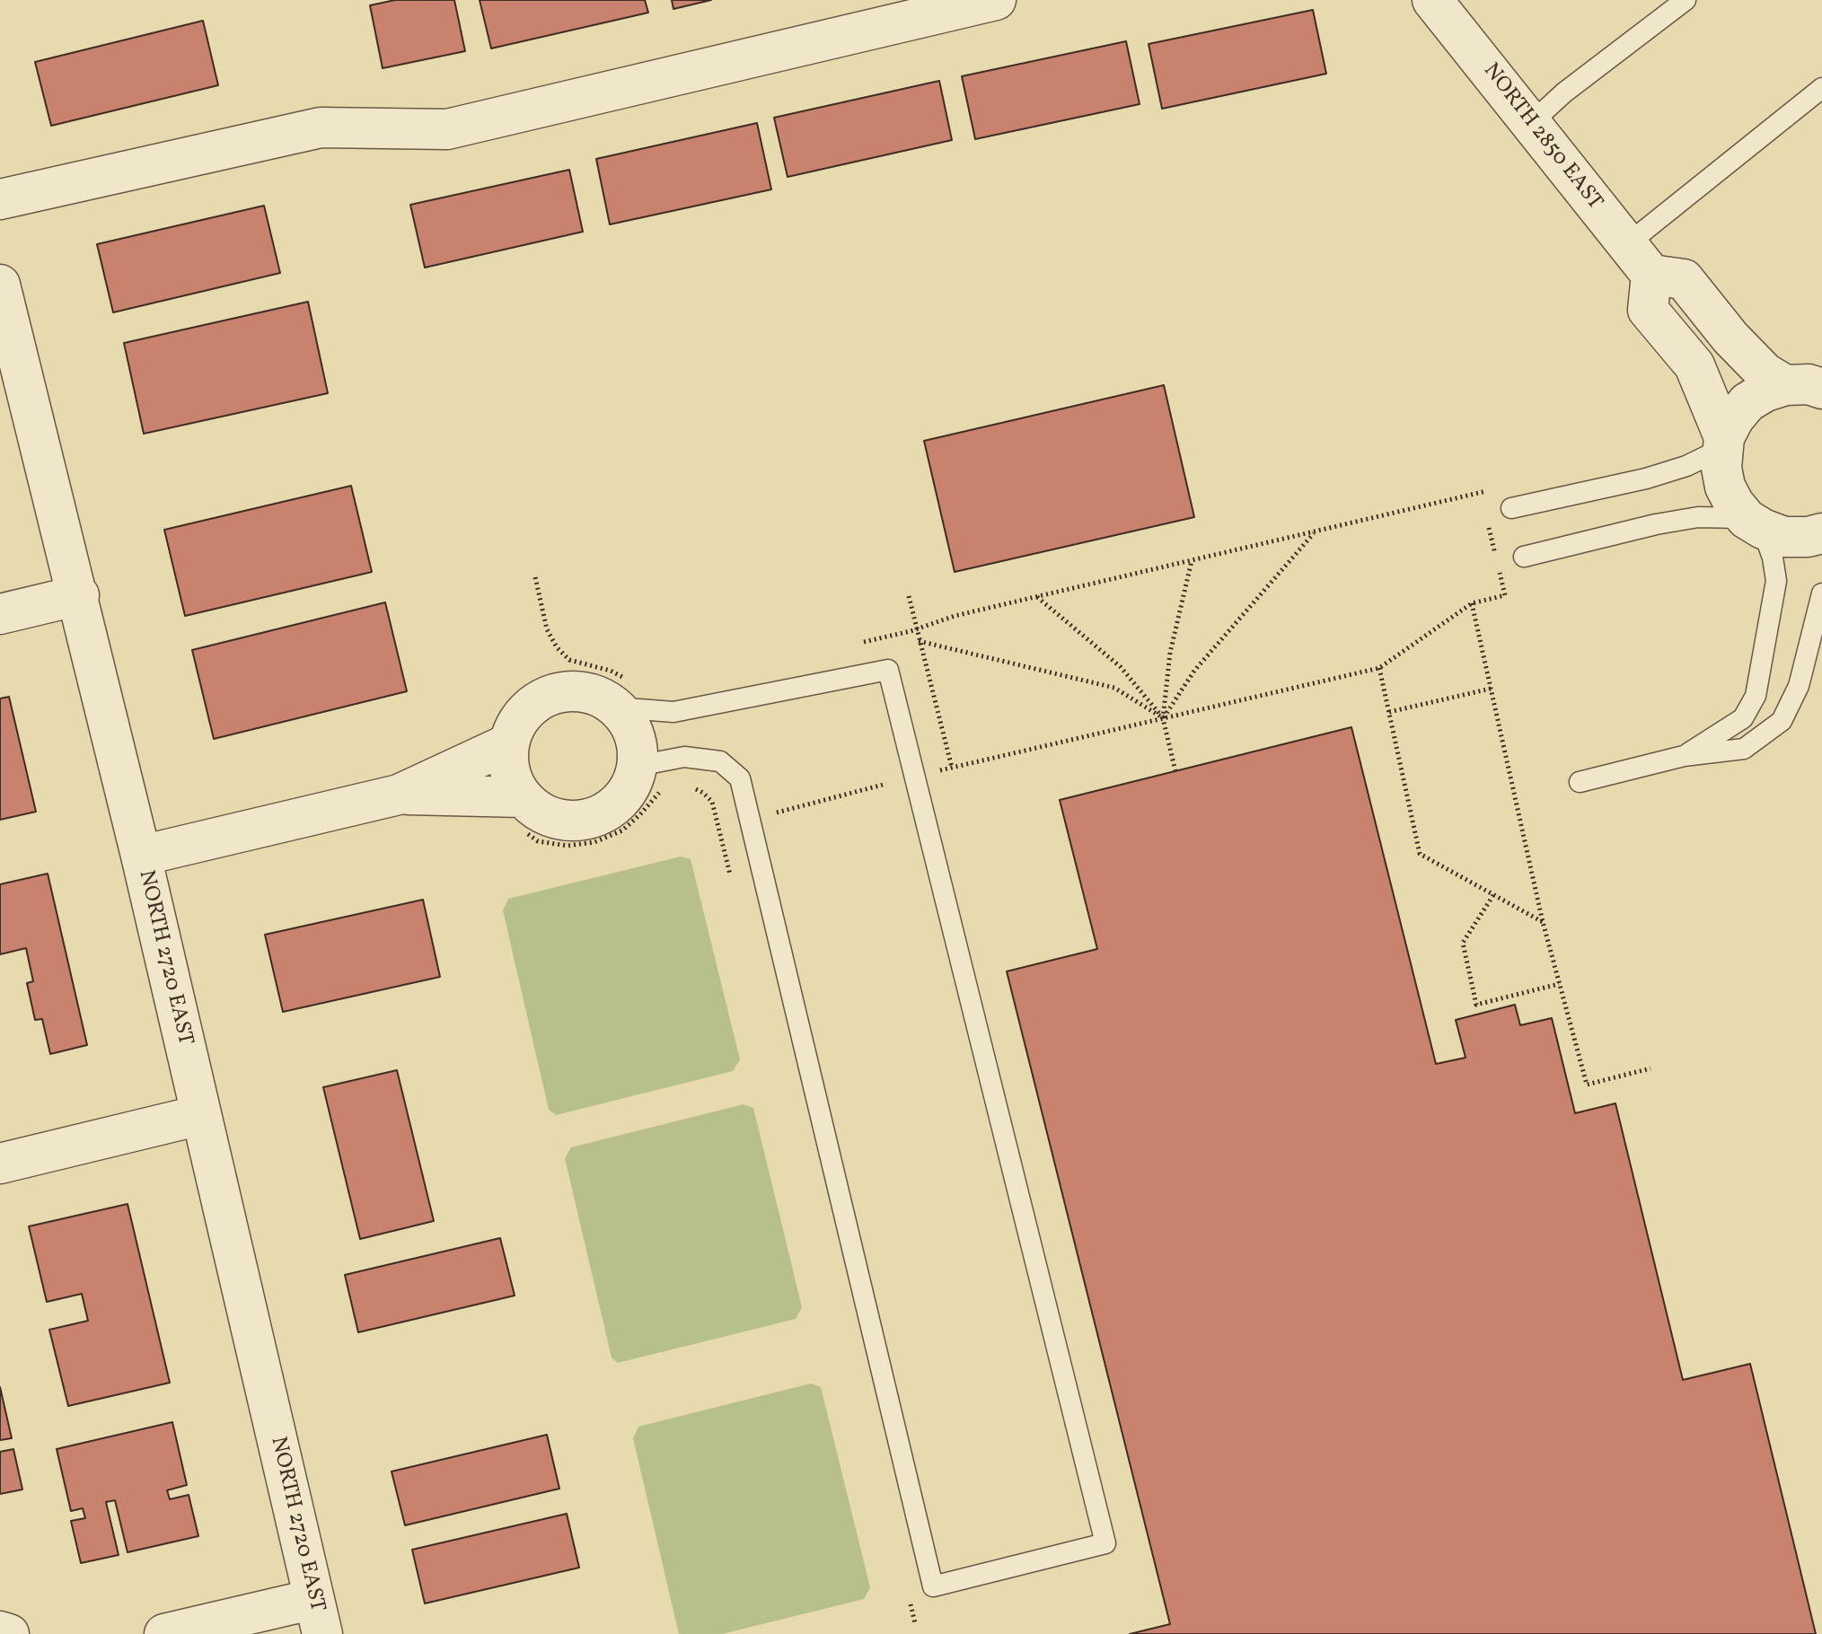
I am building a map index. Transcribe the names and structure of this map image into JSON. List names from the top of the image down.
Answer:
{
  "streets": {
    "street": ["NORTH 2850 EAST", "NORTH 2720 EAST"]
  }
}
